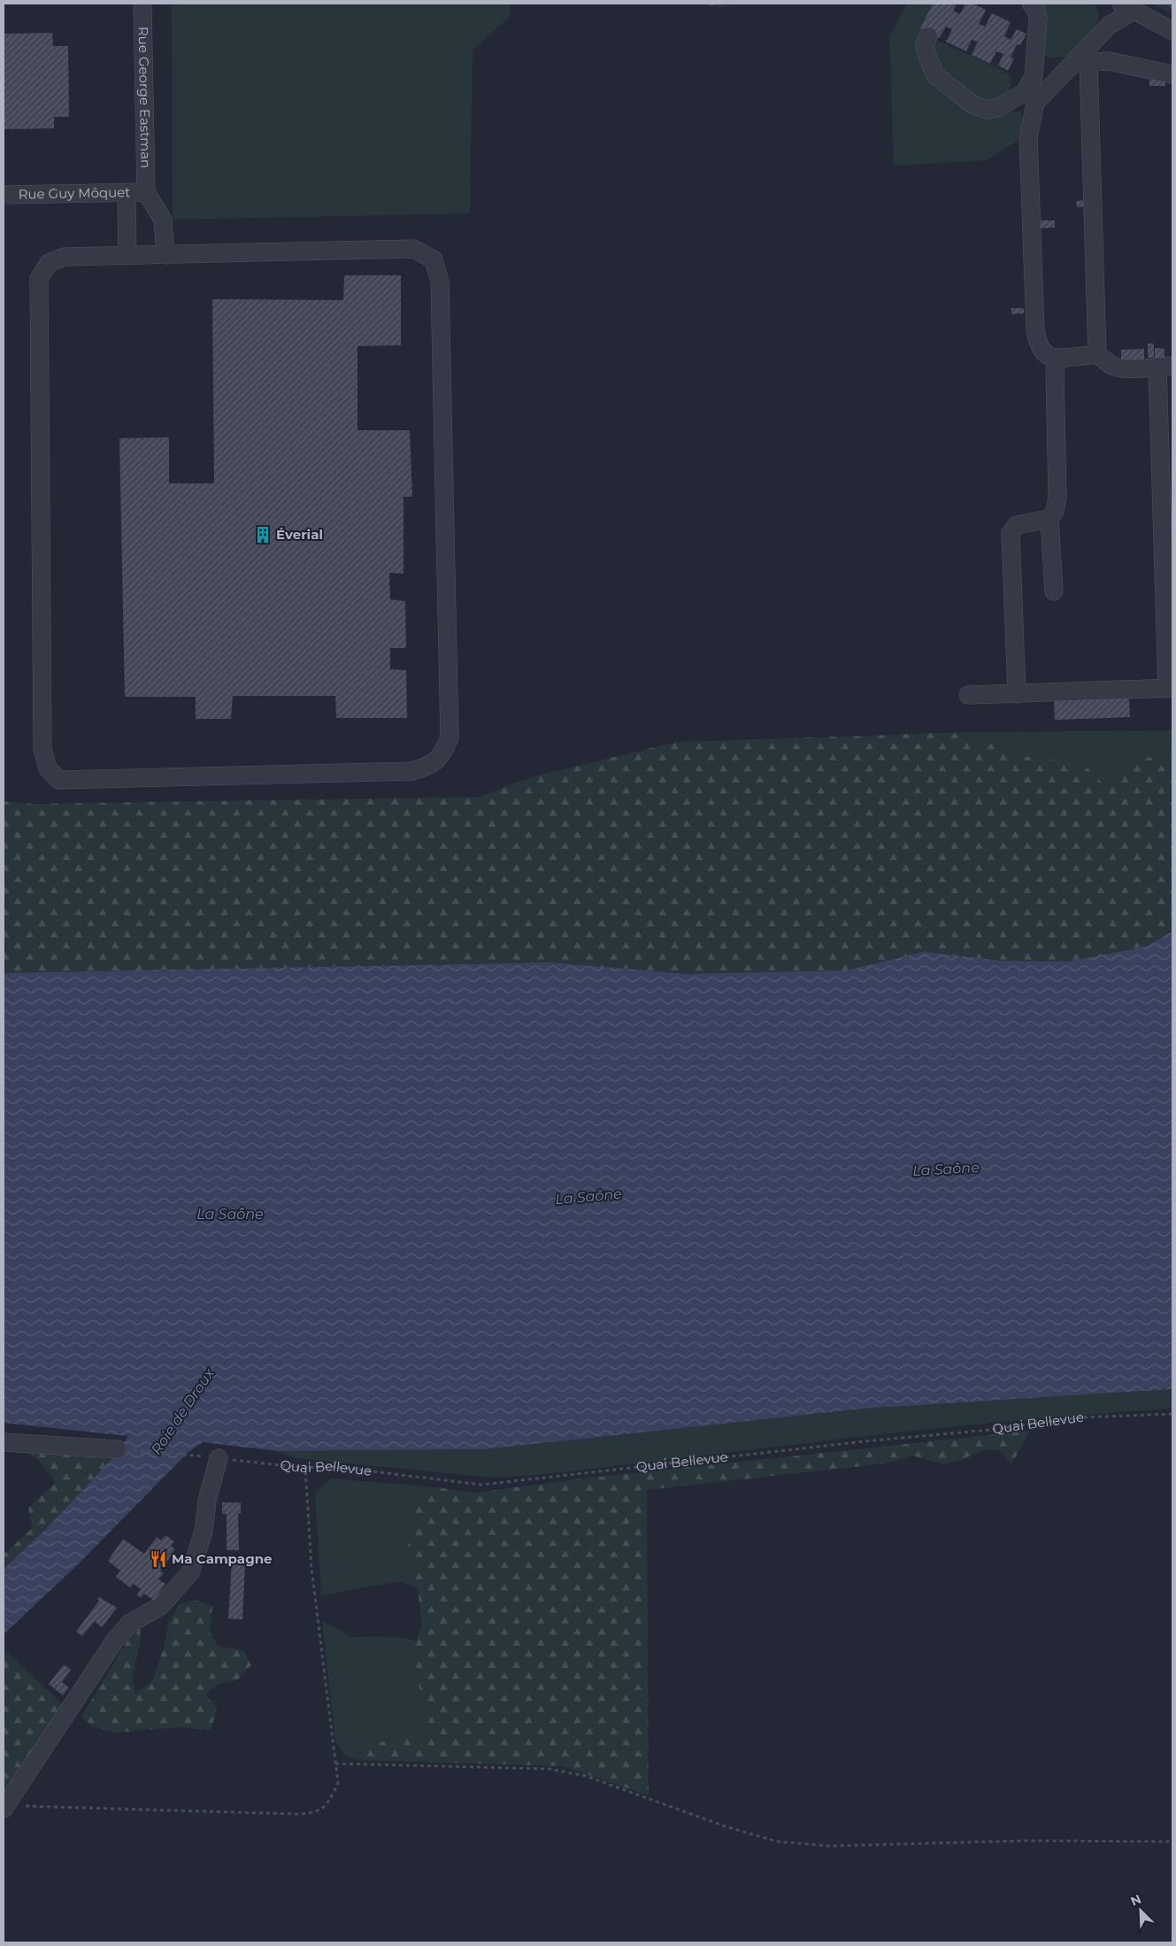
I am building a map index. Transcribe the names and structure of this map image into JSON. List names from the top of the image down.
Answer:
{
  "streets": {
    "street": ["Rue George Eastman", "Rue Guy Môquet"],
    "path": ["Quai Bellevue"]
  },
  "crossings": [
    ["Rue George Eastman", "Rue Guy Môquet"]
  ],
  "water": ["La Saône", "Roie de Droux"],
  "places": {
    "building": ["Éverial"],
    "restaurant": ["Ma Campagne"]
  },
  "north": "top left"
}
